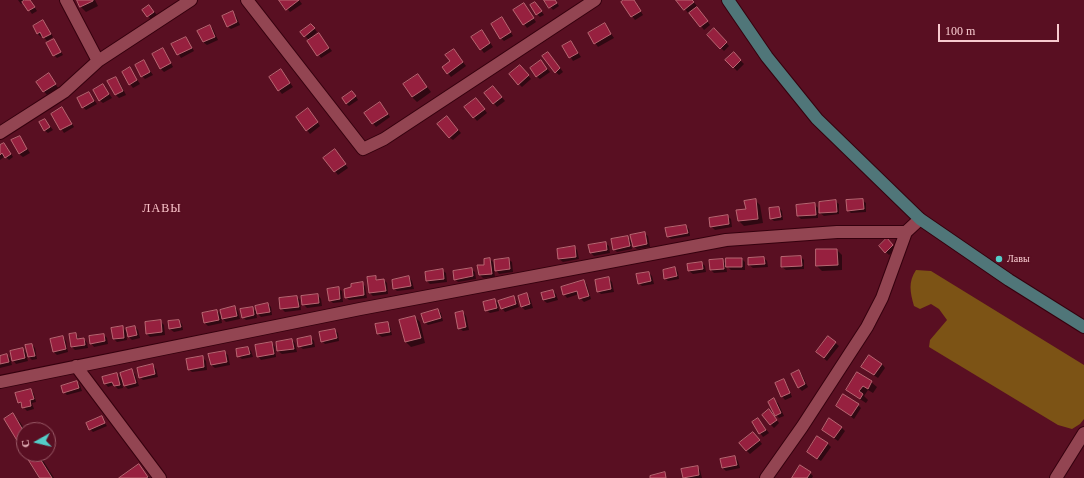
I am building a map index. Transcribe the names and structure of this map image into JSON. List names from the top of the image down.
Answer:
{
  "districts": ["ЛАВЫ"],
  "places": ["Лавы"],
  "scale_bar": "100 m",
  "north": "left"
}
